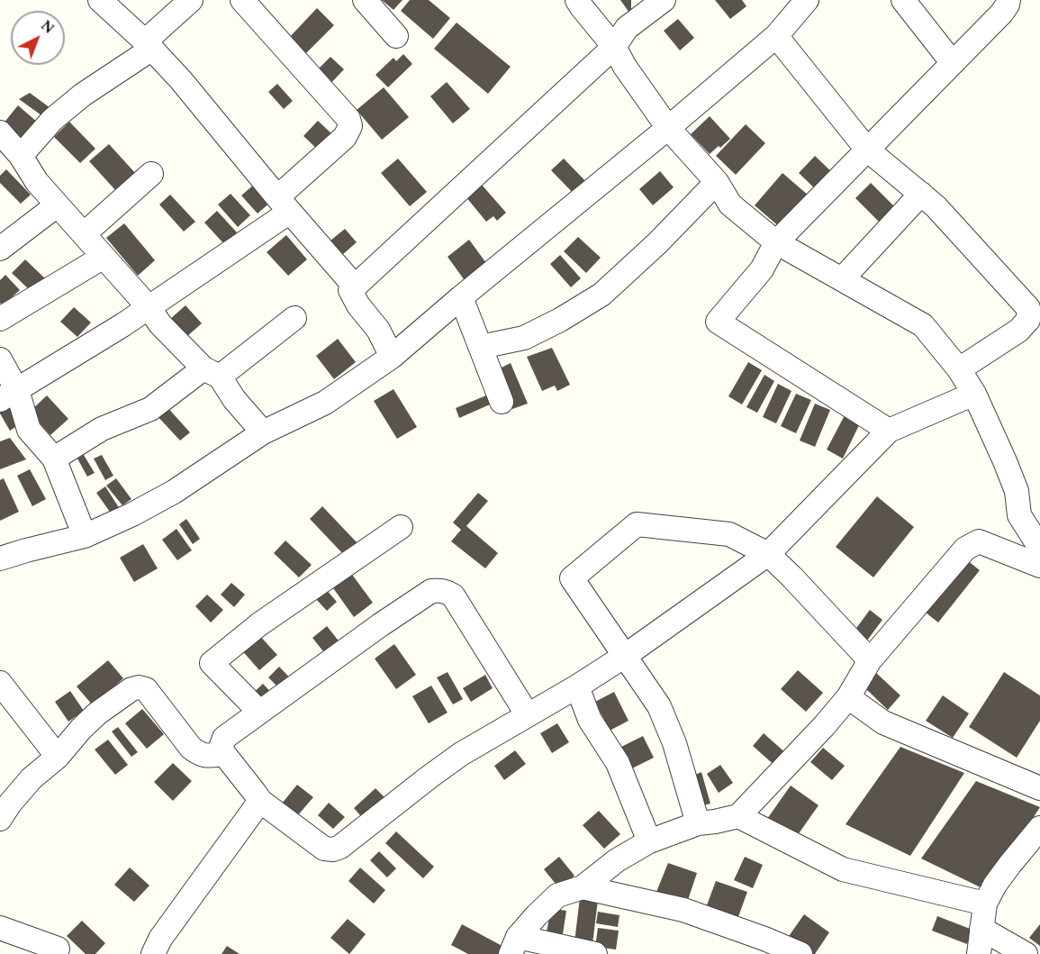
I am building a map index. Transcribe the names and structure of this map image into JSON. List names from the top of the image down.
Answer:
{
  "north": "top right"
}
